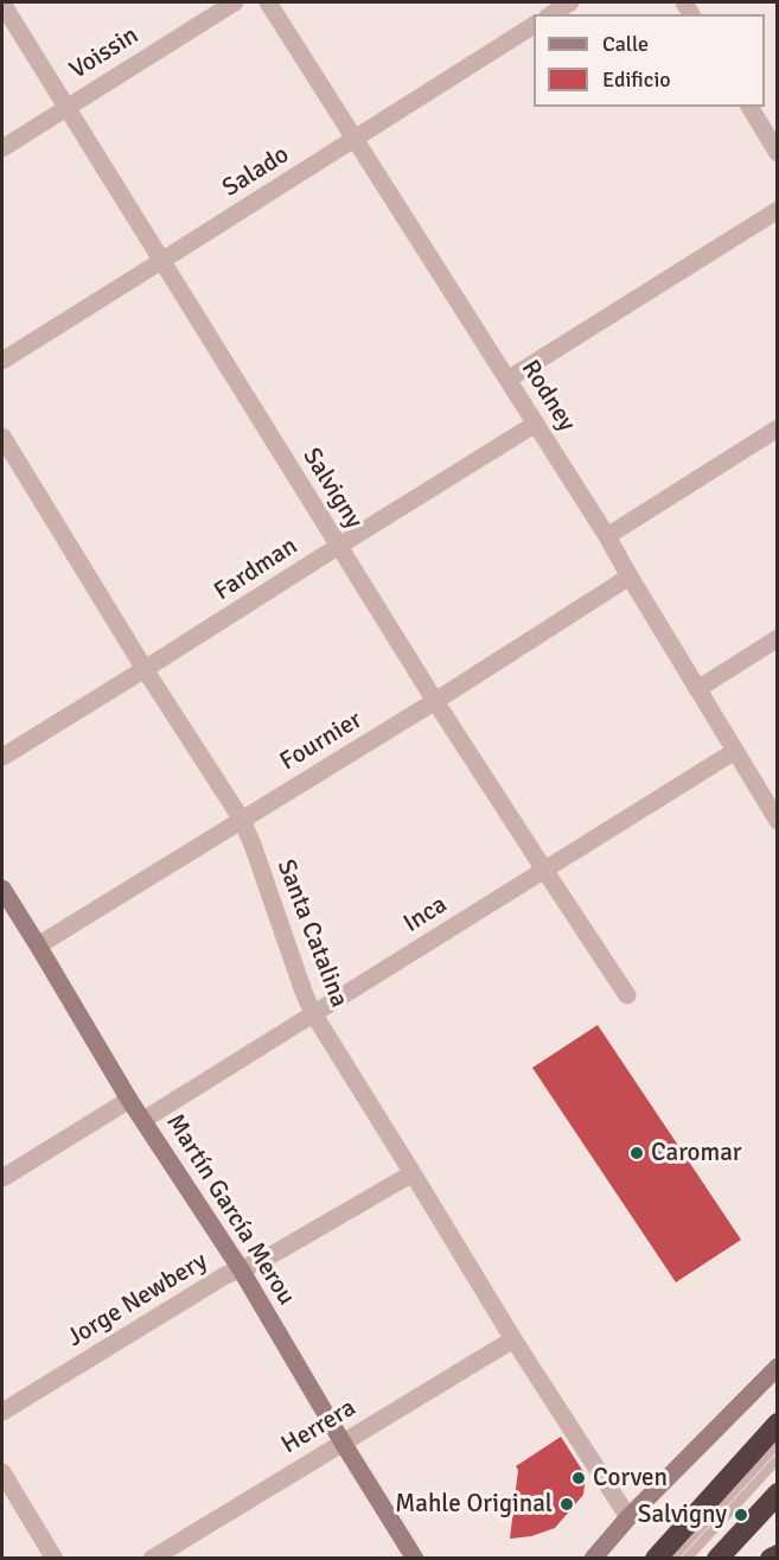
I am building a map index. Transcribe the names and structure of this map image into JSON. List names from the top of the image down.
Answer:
{
  "streets": {
    "street": [
      "Voissin",
      "Salado",
      "Rodney",
      "Salvigny",
      "Fardman",
      "Fournier",
      "Inca",
      "Santa Catalina",
      "Martín García Merou",
      "Jorge Newbery",
      "Herrera"
    ]
  },
  "crossings": [
    ["Voissin", "Salvigny"],
    ["Salado", "Rodney"],
    ["Salado", "Salvigny"],
    ["Rodney", "Fardman"],
    ["Rodney", "Fournier"],
    ["Rodney", "Inca"],
    ["Salvigny", "Fardman"],
    ["Salvigny", "Fournier"],
    ["Salvigny", "Inca"],
    ["Fardman", "Santa Catalina"],
    ["Fournier", "Santa Catalina"],
    ["Fournier", "Martín García Merou"],
    ["Inca", "Santa Catalina"],
    ["Inca", "Martín García Merou"],
    ["Santa Catalina", "Jorge Newbery"],
    ["Santa Catalina", "Herrera"],
    ["Martín García Merou", "Jorge Newbery"],
    ["Martín García Merou", "Herrera"]
  ],
  "places": [
    "Caromar",
    "Corven",
    "Mahle Original",
    "Salvigny"
  ],
  "legend": ["Calle", "Edificio"]
}
